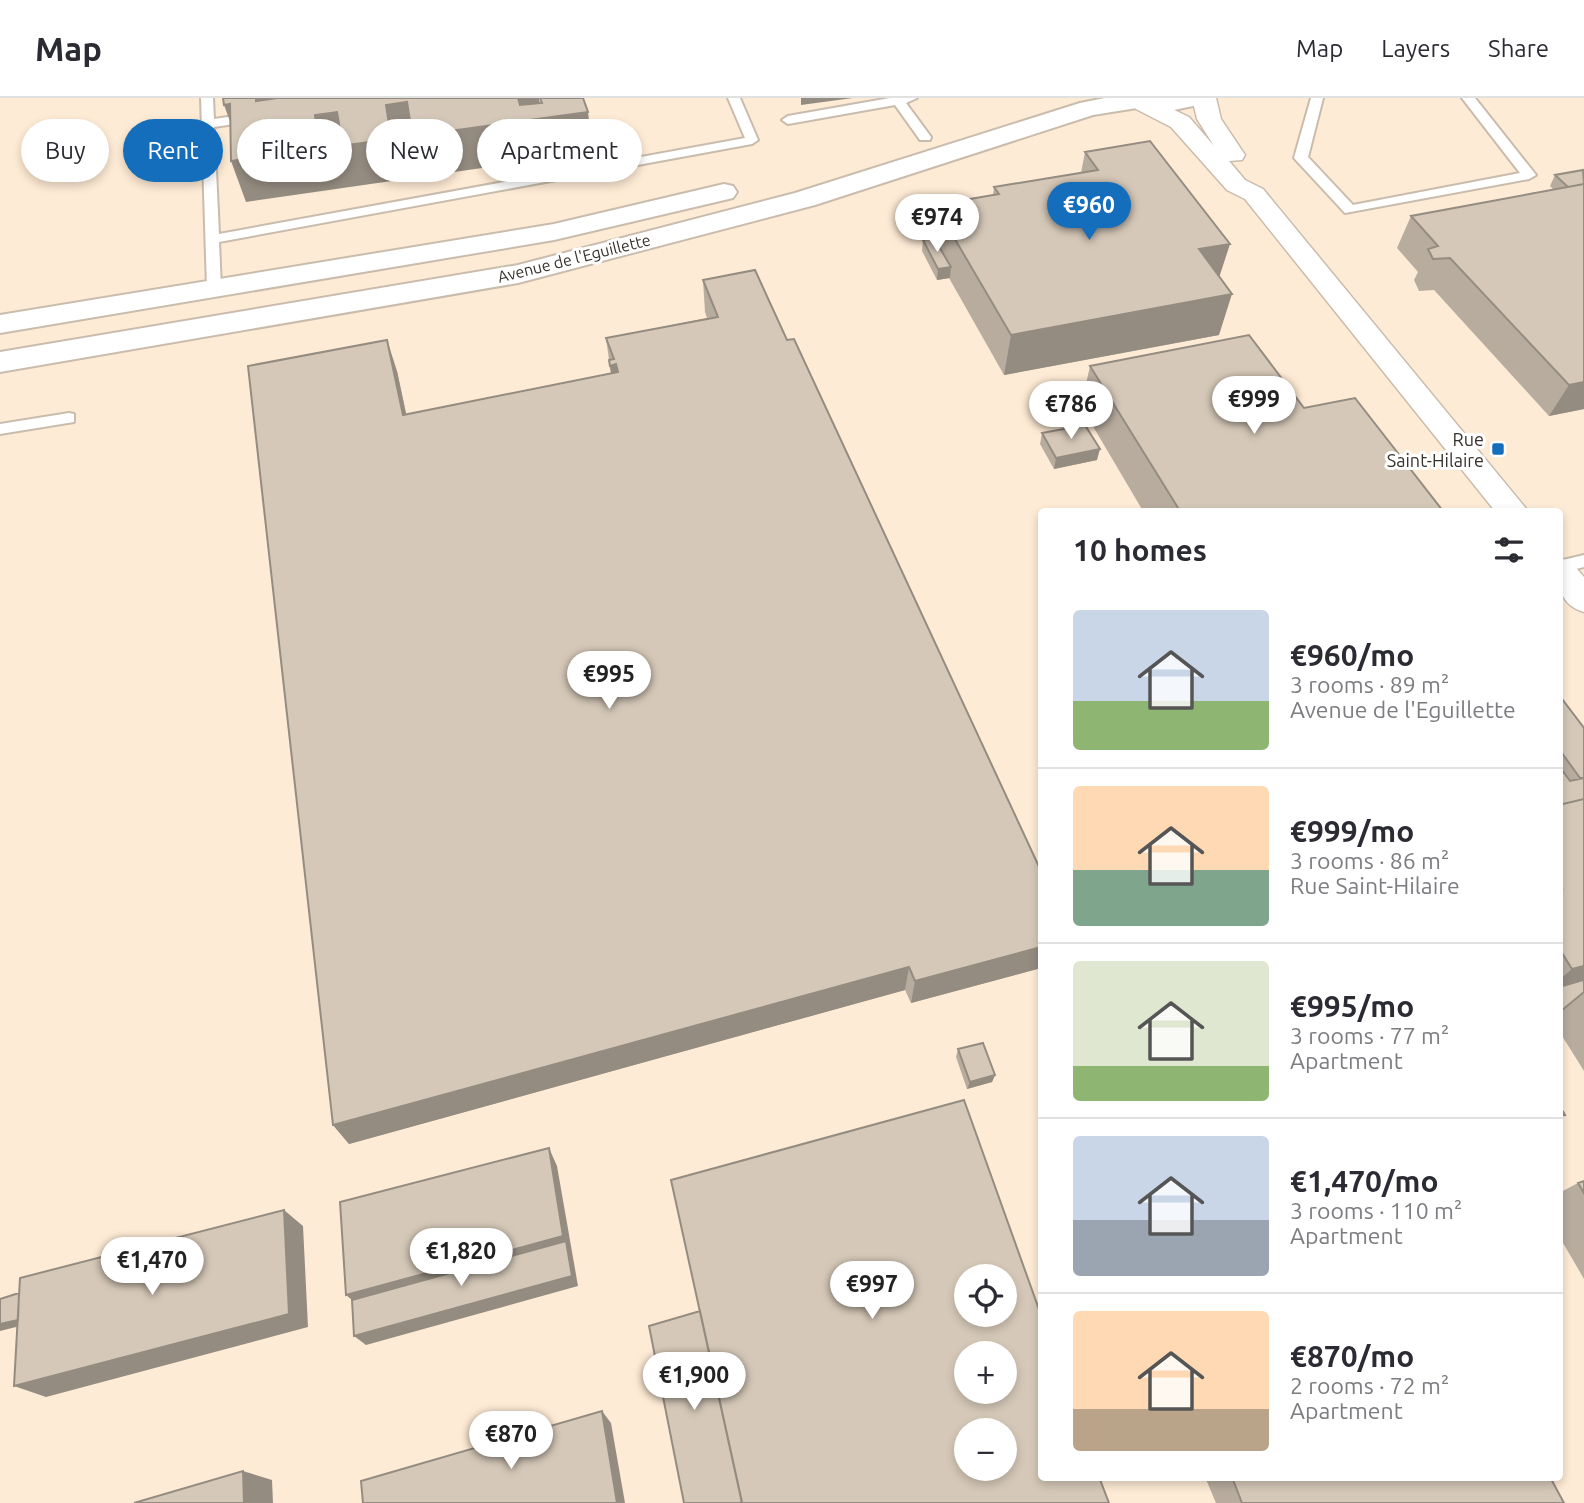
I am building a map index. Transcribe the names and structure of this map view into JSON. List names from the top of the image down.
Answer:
{
  "streets": {
    "street": ["Avenue de l'Eguillette"]
  },
  "places": {
    "transit": ["Rue Saint-Hilaire"]
  },
  "page": {
    "header": "Map",
    "nav": ["Map", "Layers", "Share"],
    "chip": [
      "Buy",
      "Rent",
      "Filters",
      "New",
      "Apartment"
    ],
    "price": [
      "€960",
      "€974",
      "€999",
      "€786",
      "€995",
      "€1,820",
      "€1,470",
      "€997",
      "€1,900",
      "€870"
    ],
    "heading": "10 homes",
    "list": [
      {
        "name": "€960/mo",
        "note": "3 rooms · 89 m² · Avenue de l'Eguillette"
      },
      {
        "name": "€999/mo",
        "note": "3 rooms · 86 m² · Rue Saint-Hilaire"
      },
      {
        "name": "€995/mo",
        "note": "3 rooms · 77 m² · Apartment"
      },
      {
        "name": "€1,470/mo",
        "note": "3 rooms · 110 m² · Apartment"
      },
      {
        "name": "€870/mo",
        "note": "2 rooms · 72 m² · Apartment"
      }
    ],
    "map_buttons": ["+", "−"]
  }
}
